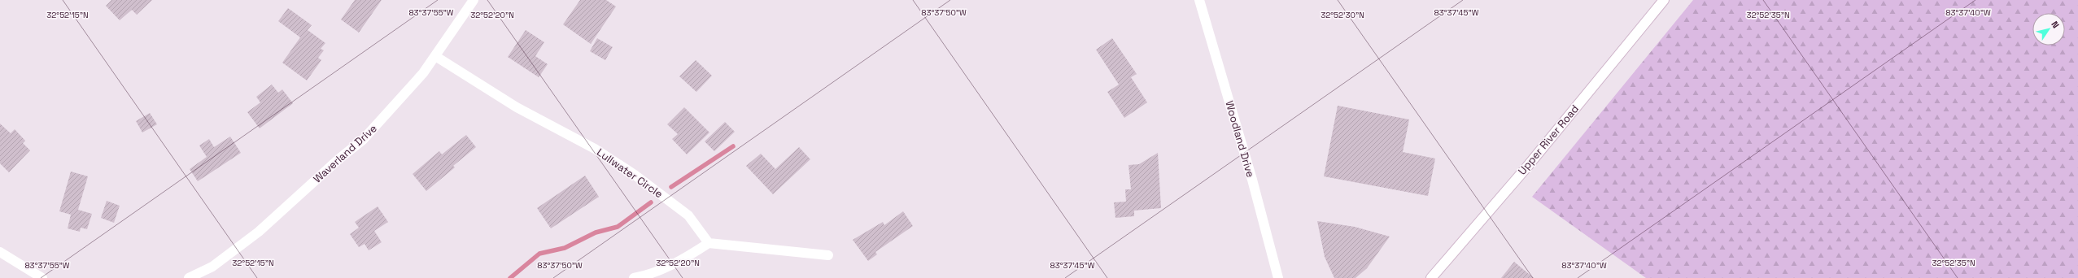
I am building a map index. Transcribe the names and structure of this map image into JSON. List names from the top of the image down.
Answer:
{
  "streets": {
    "street": [
      "Woodland Drive",
      "Upper River Road",
      "Waverland Drive",
      "Lullwater Circle"
    ]
  },
  "crossings": [
    ["Waverland Drive", "Lullwater Circle"]
  ],
  "north": "top right",
  "coordinates": [
    "83°37'55\"W",
    "83°37'50\"W",
    "83°37'45\"W",
    "83°37'40\"W",
    "32°52'15\"N",
    "32°52'20\"N",
    "32°52'35\"N",
    "32°52'30\"N"
  ]
}
